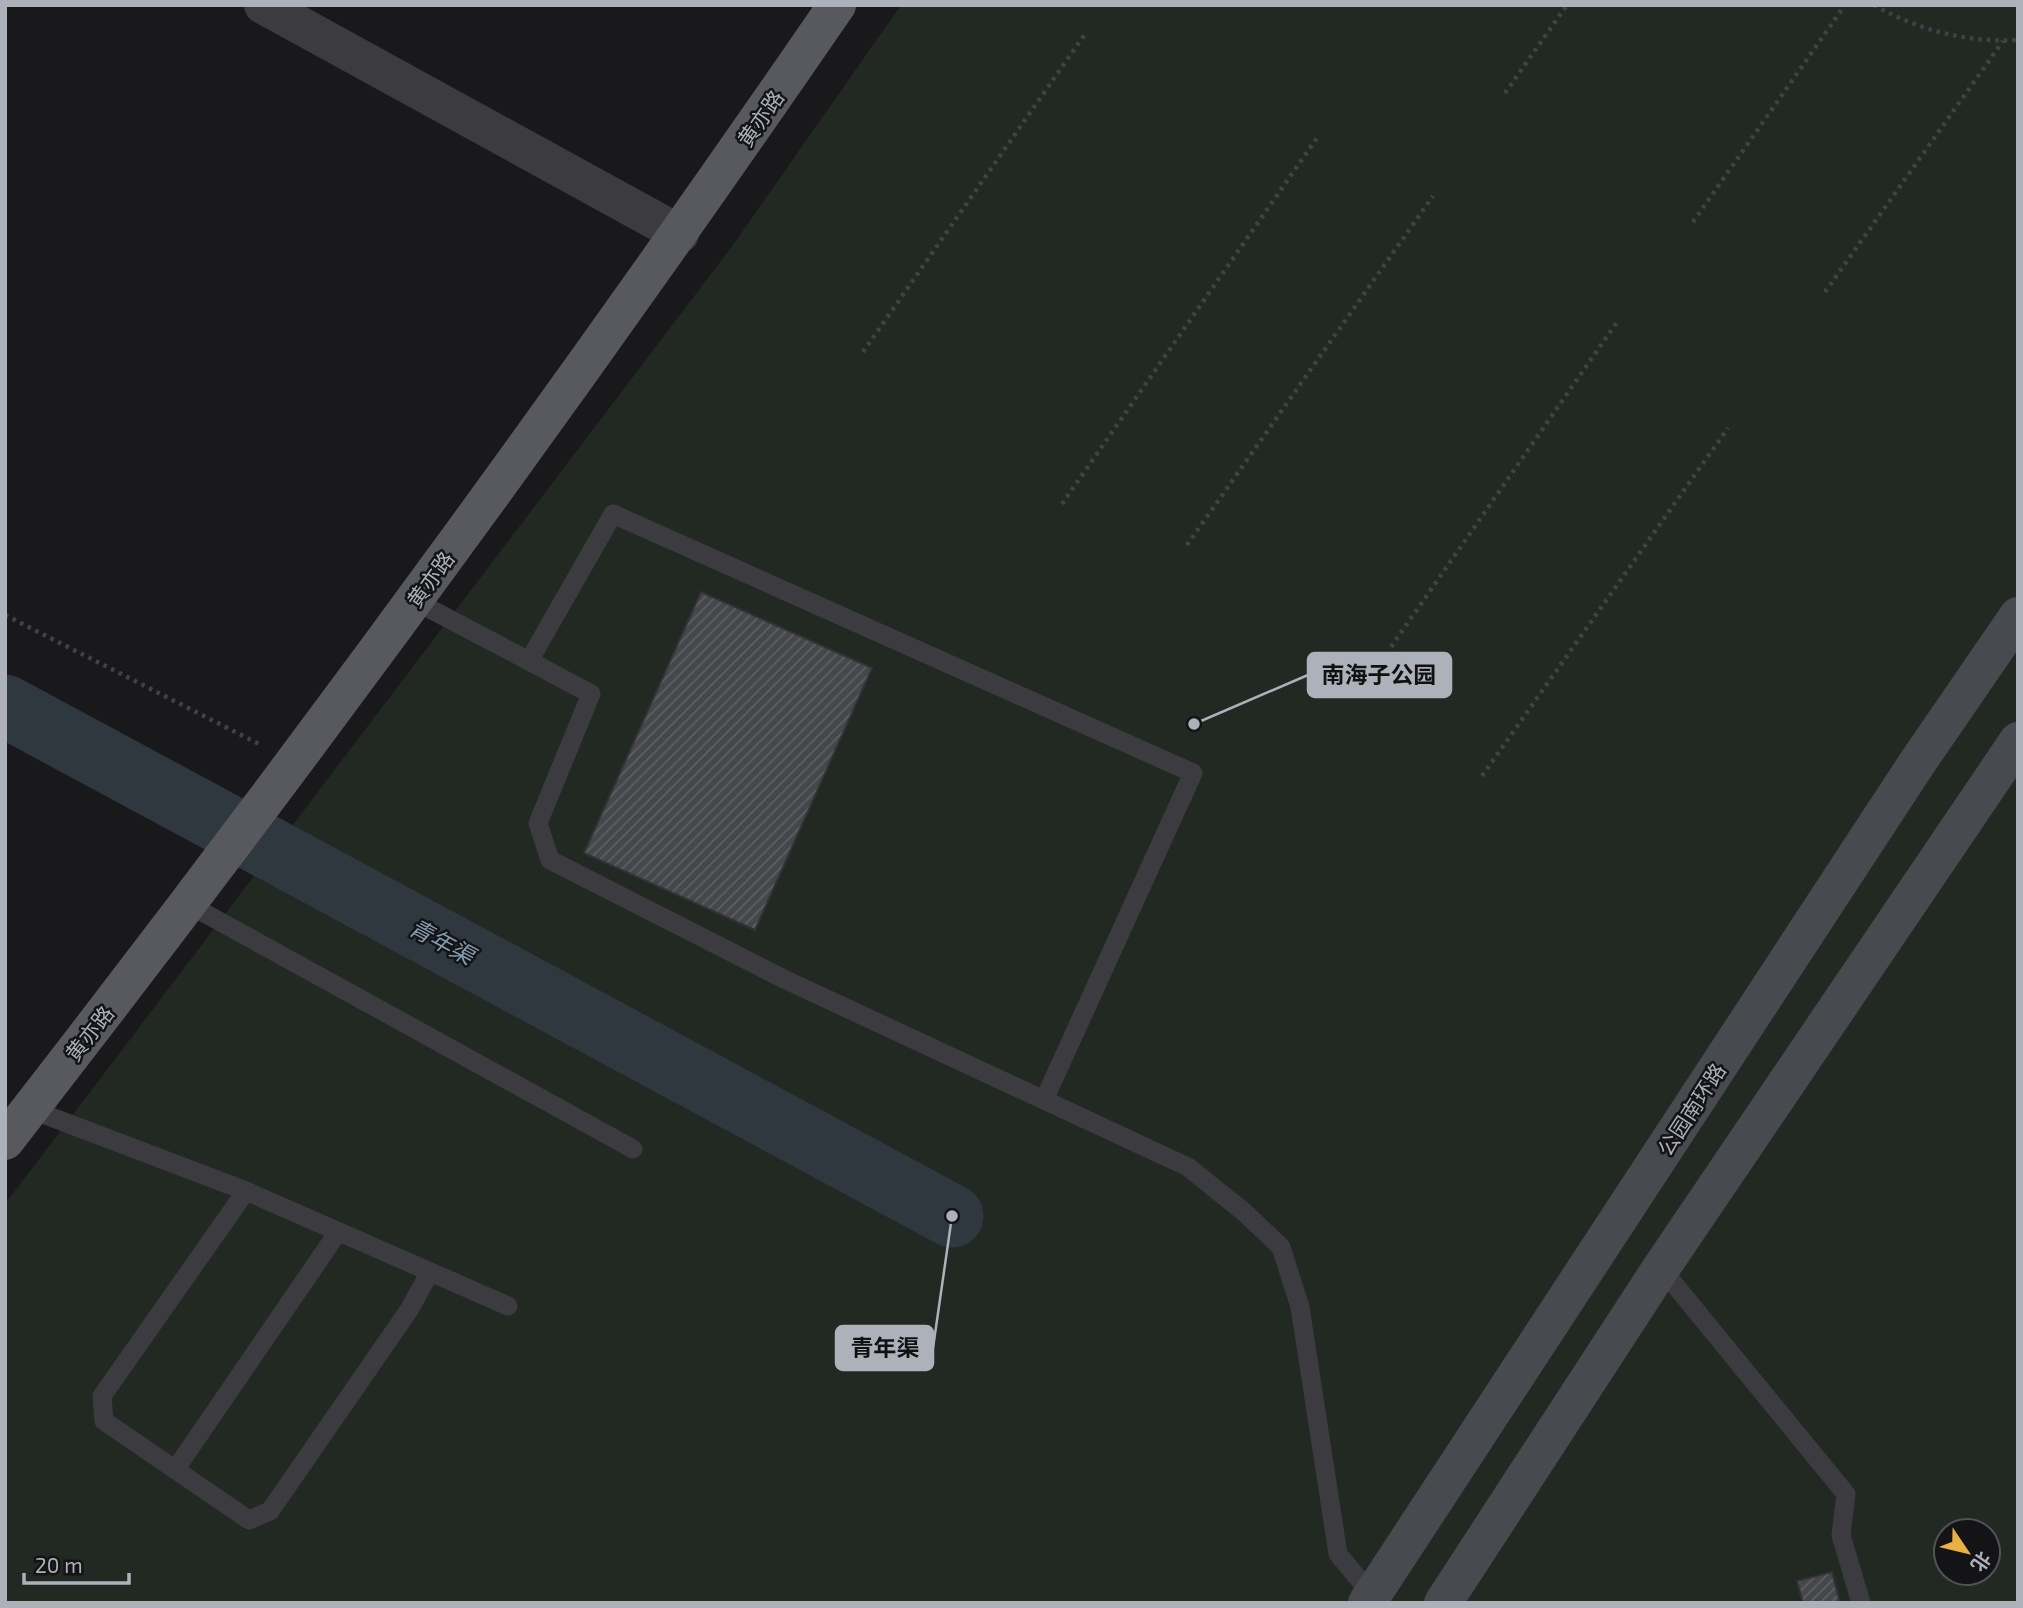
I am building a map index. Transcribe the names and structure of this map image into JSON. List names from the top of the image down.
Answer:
{
  "streets": {
    "main road": ["黄亦路"],
    "street": ["公园南环路"]
  },
  "water": ["青年渠"],
  "places": ["南海子公园", "青年渠"],
  "scale_bar": "20 m",
  "north": "bottom right"
}
